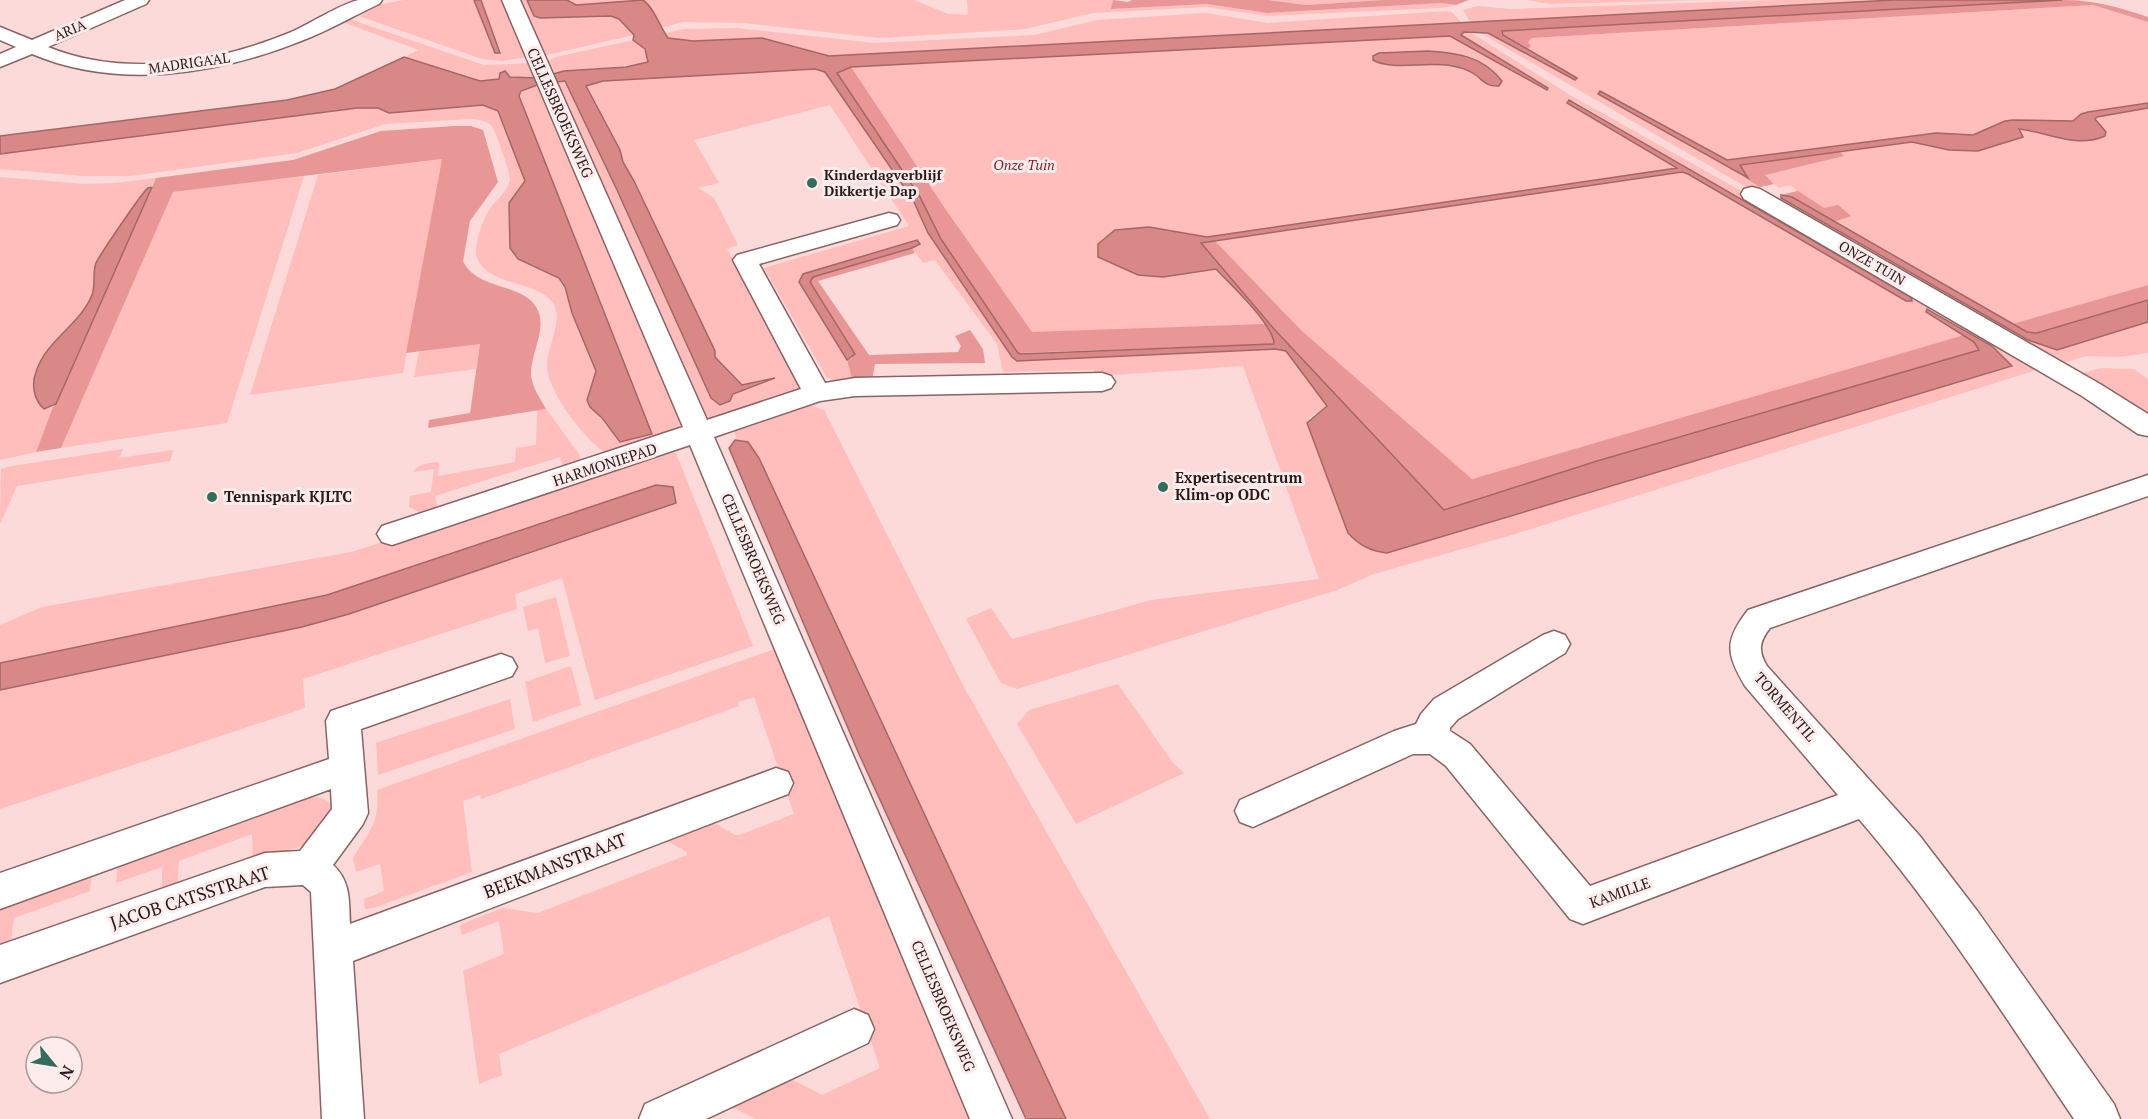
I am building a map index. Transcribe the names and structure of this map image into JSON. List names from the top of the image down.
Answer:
{
  "streets": {
    "street": [
      "ARIA",
      "MADRIGAAL",
      "CELLESBROEKSWEG",
      "ONZE TUIN",
      "HARMONIEPAD",
      "TORMENTIL",
      "BEEKMANSTRAAT",
      "KAMILLE",
      "JACOB CATSSTRAAT"
    ]
  },
  "crossings": [
    ["ARIA", "MADRIGAAL"],
    ["CELLESBROEKSWEG", "HARMONIEPAD"],
    ["TORMENTIL", "KAMILLE"]
  ],
  "parks": ["Onze Tuin"],
  "places": ["Kinderdagverblijf Dikkertje Dap", "Expertisecentrum Klim-op ODC", "Tennispark KJLTC"],
  "north": "bottom right"
}
